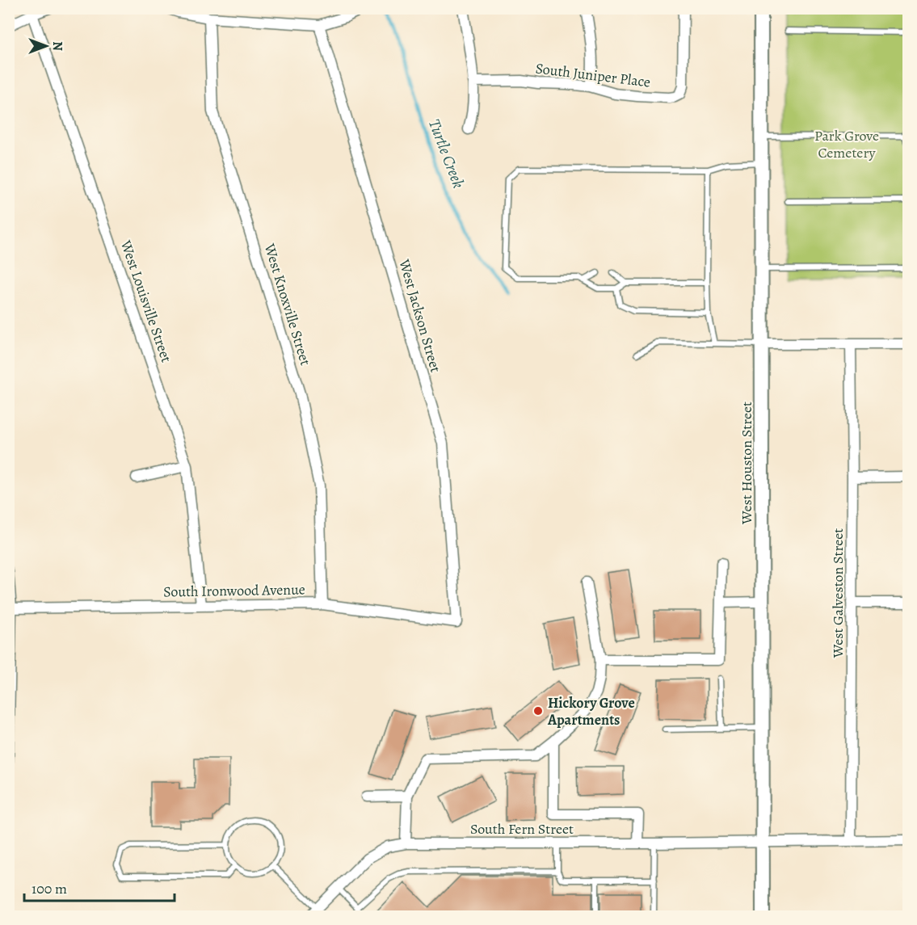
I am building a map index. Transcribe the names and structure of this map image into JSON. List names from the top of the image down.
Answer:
{
  "streets": {
    "main road": ["West Houston Street"],
    "street": [
      "South Juniper Place",
      "West Louisville Street",
      "West Knoxville Street",
      "West Jackson Street",
      "South Ironwood Avenue",
      "West Galveston Street",
      "South Fern Street"
    ]
  },
  "crossings": [
    ["West Louisville Street", "South Ironwood Avenue"],
    ["West Knoxville Street", "South Ironwood Avenue"],
    ["West Jackson Street", "South Ironwood Avenue"],
    ["West Houston Street", "South Fern Street"],
    ["West Galveston Street", "South Fern Street"]
  ],
  "water": ["Turtle Creek"],
  "parks": ["Park Grove Cemetery"],
  "places": ["Hickory Grove Apartments"],
  "scale_bar": "100 m",
  "north": "right"
}
